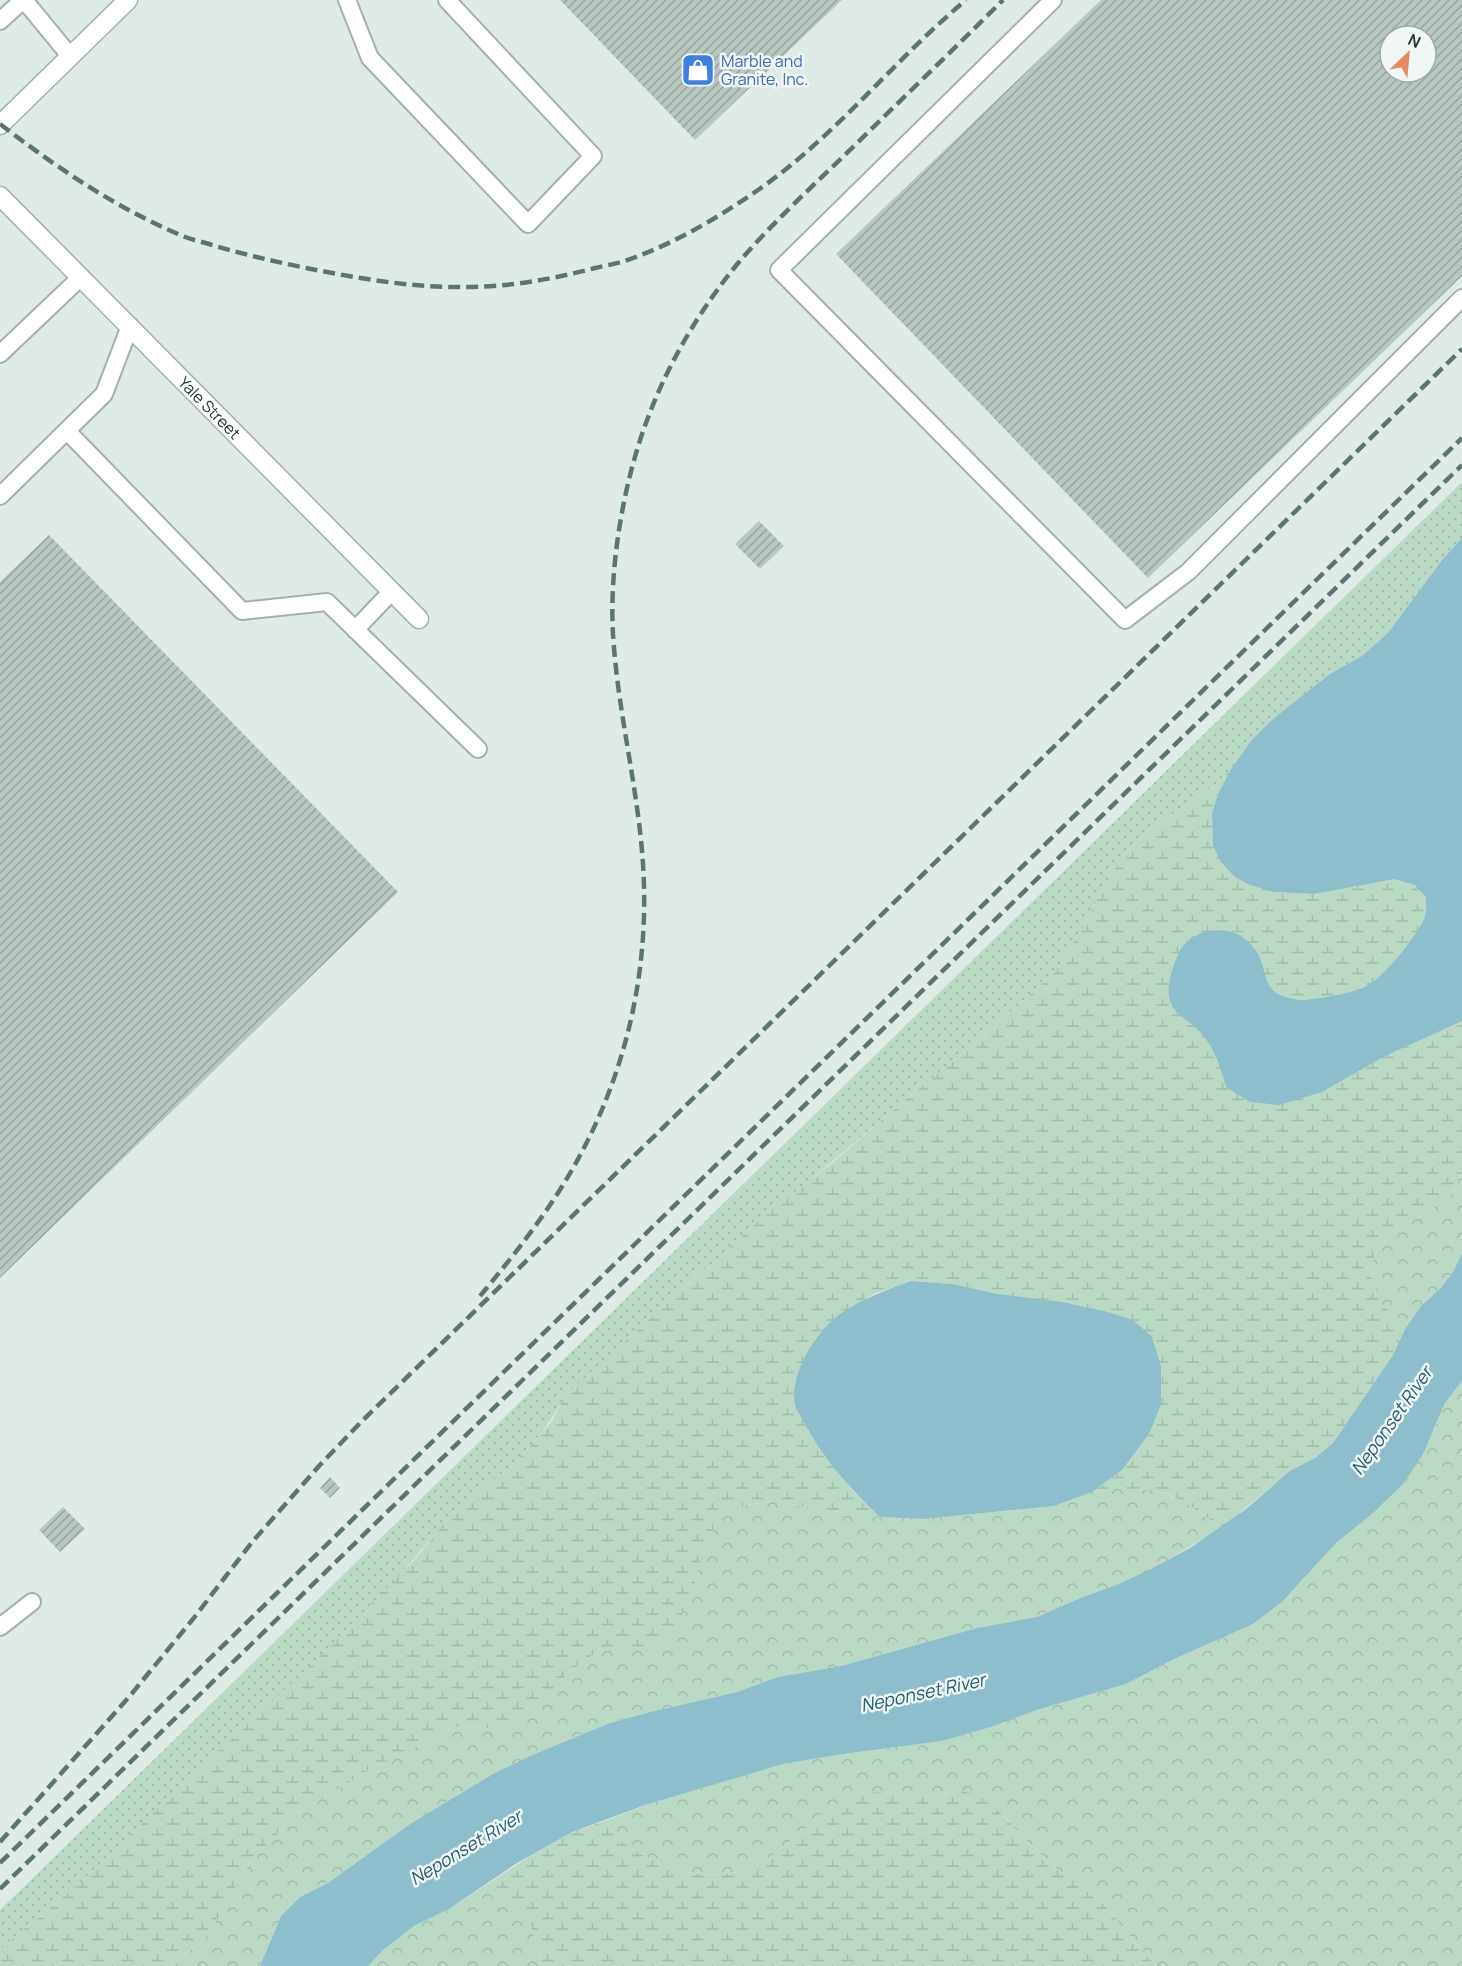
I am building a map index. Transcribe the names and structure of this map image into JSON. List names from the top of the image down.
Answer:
{
  "streets": {
    "street": ["Yale Street"]
  },
  "water": ["Neponset River"],
  "places": {
    "shop": ["Marble and Granite, Inc."]
  },
  "north": "top right"
}
